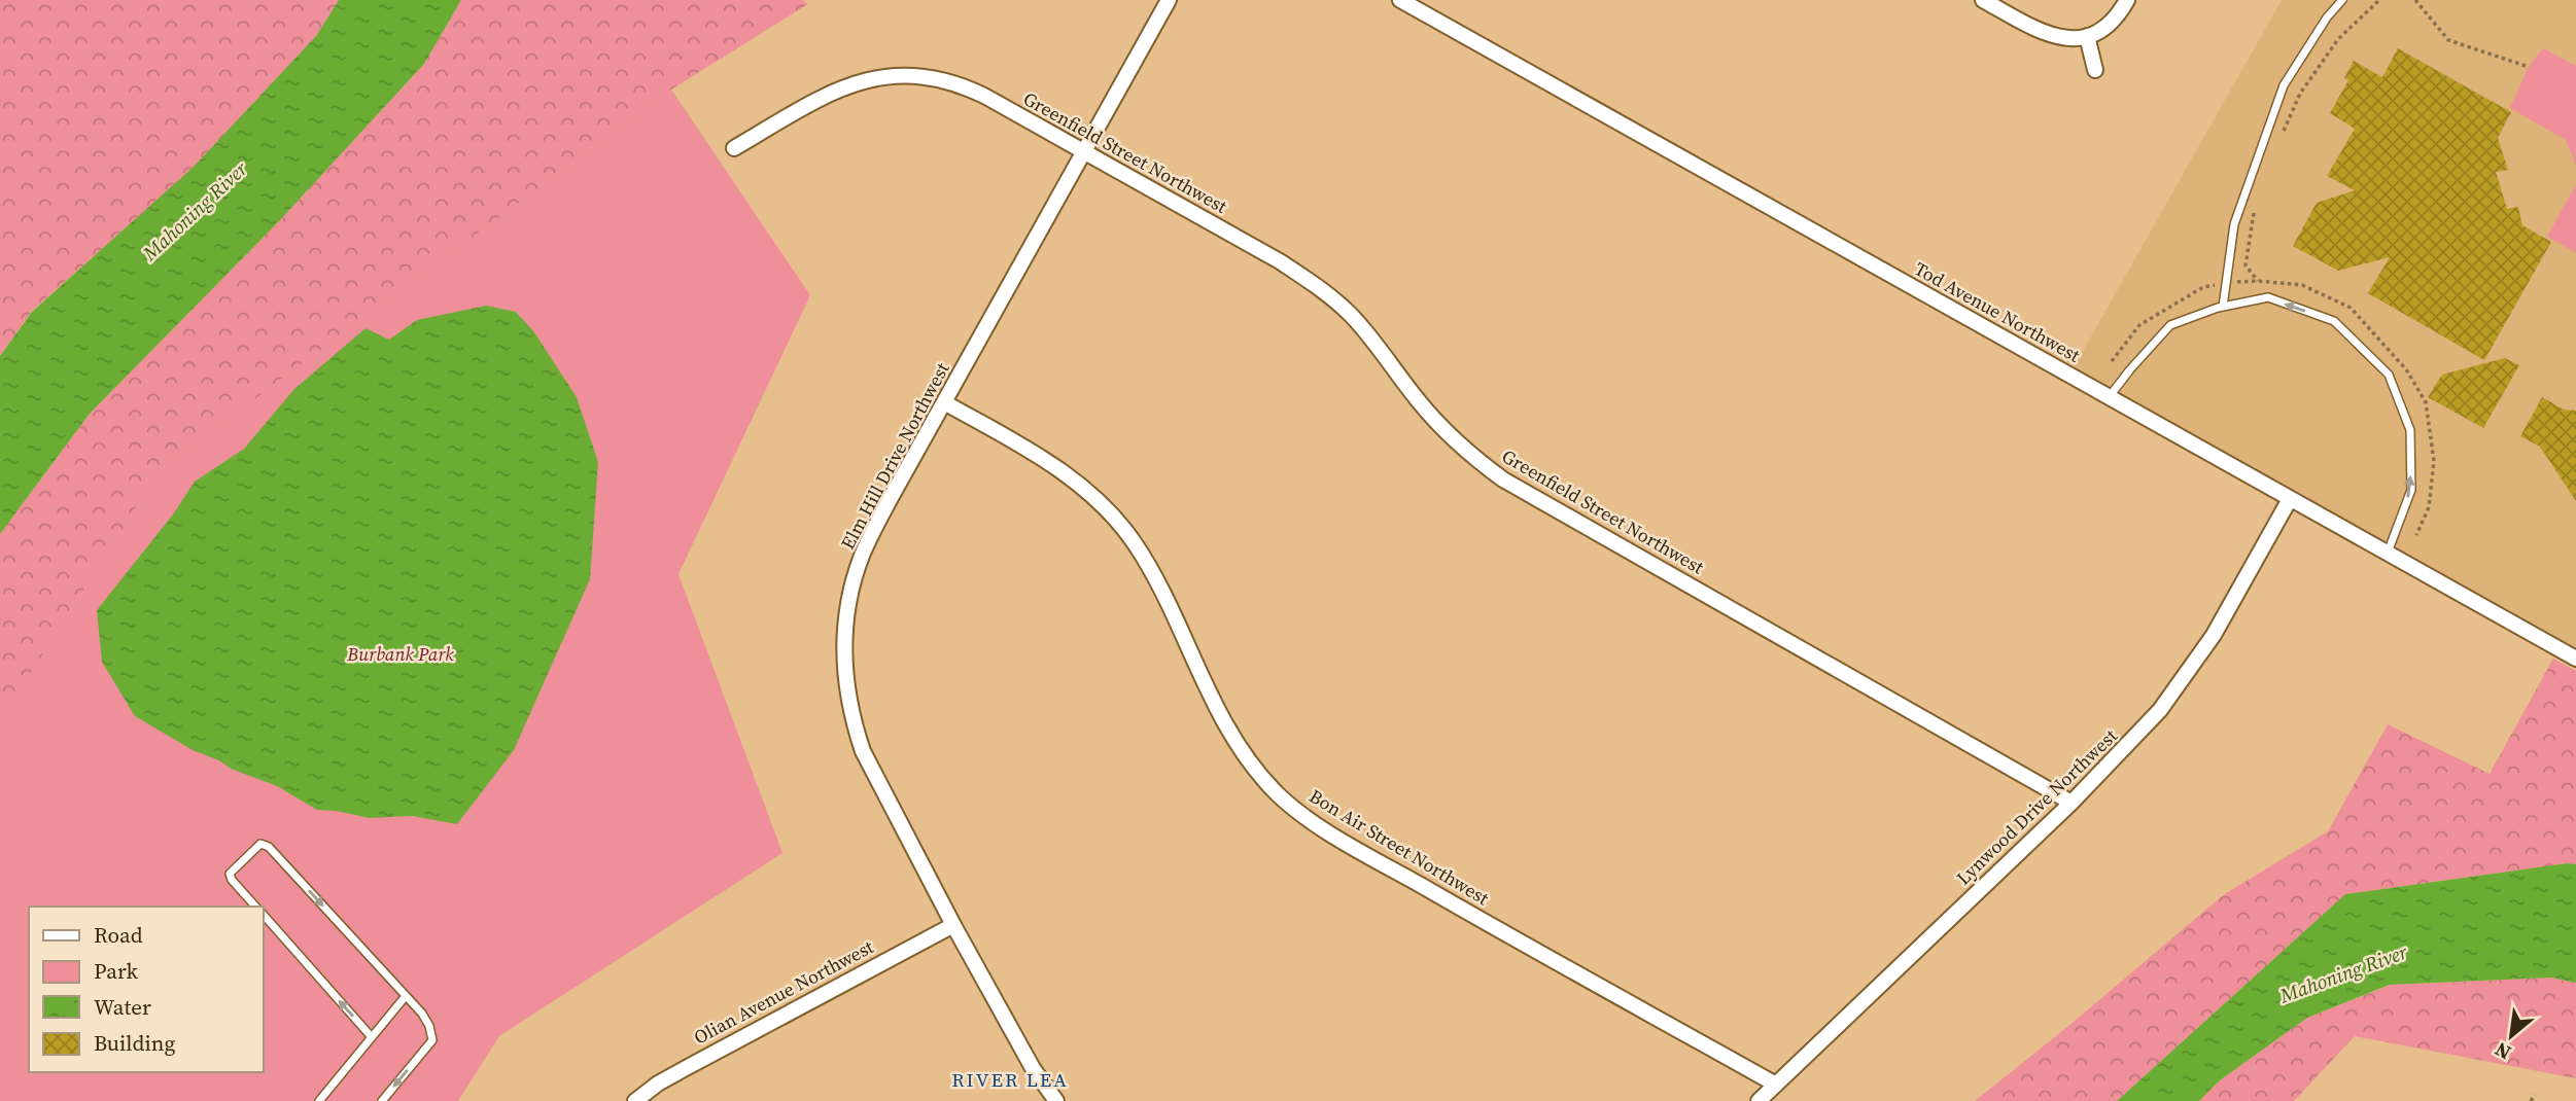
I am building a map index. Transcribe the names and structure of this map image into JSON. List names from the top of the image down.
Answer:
{
  "streets": {
    "street": [
      "Greenfield Street Northwest",
      "Tod Avenue Northwest",
      "Elm Hill Drive Northwest",
      "Lynwood Drive Northwest",
      "Bon Air Street Northwest",
      "Olian Avenue Northwest"
    ]
  },
  "crossings": [
    ["Greenfield Street Northwest", "Elm Hill Drive Northwest"],
    ["Greenfield Street Northwest", "Lynwood Drive Northwest"],
    ["Tod Avenue Northwest", "Lynwood Drive Northwest"],
    ["Elm Hill Drive Northwest", "Bon Air Street Northwest"],
    ["Elm Hill Drive Northwest", "Olian Avenue Northwest"],
    ["Lynwood Drive Northwest", "Bon Air Street Northwest"]
  ],
  "districts": ["RIVER LEA"],
  "water": ["Mahoning River"],
  "parks": ["Burbank Park"],
  "legend": [
    "Road",
    "Park",
    "Water",
    "Building"
  ],
  "north": "bottom left"
}
